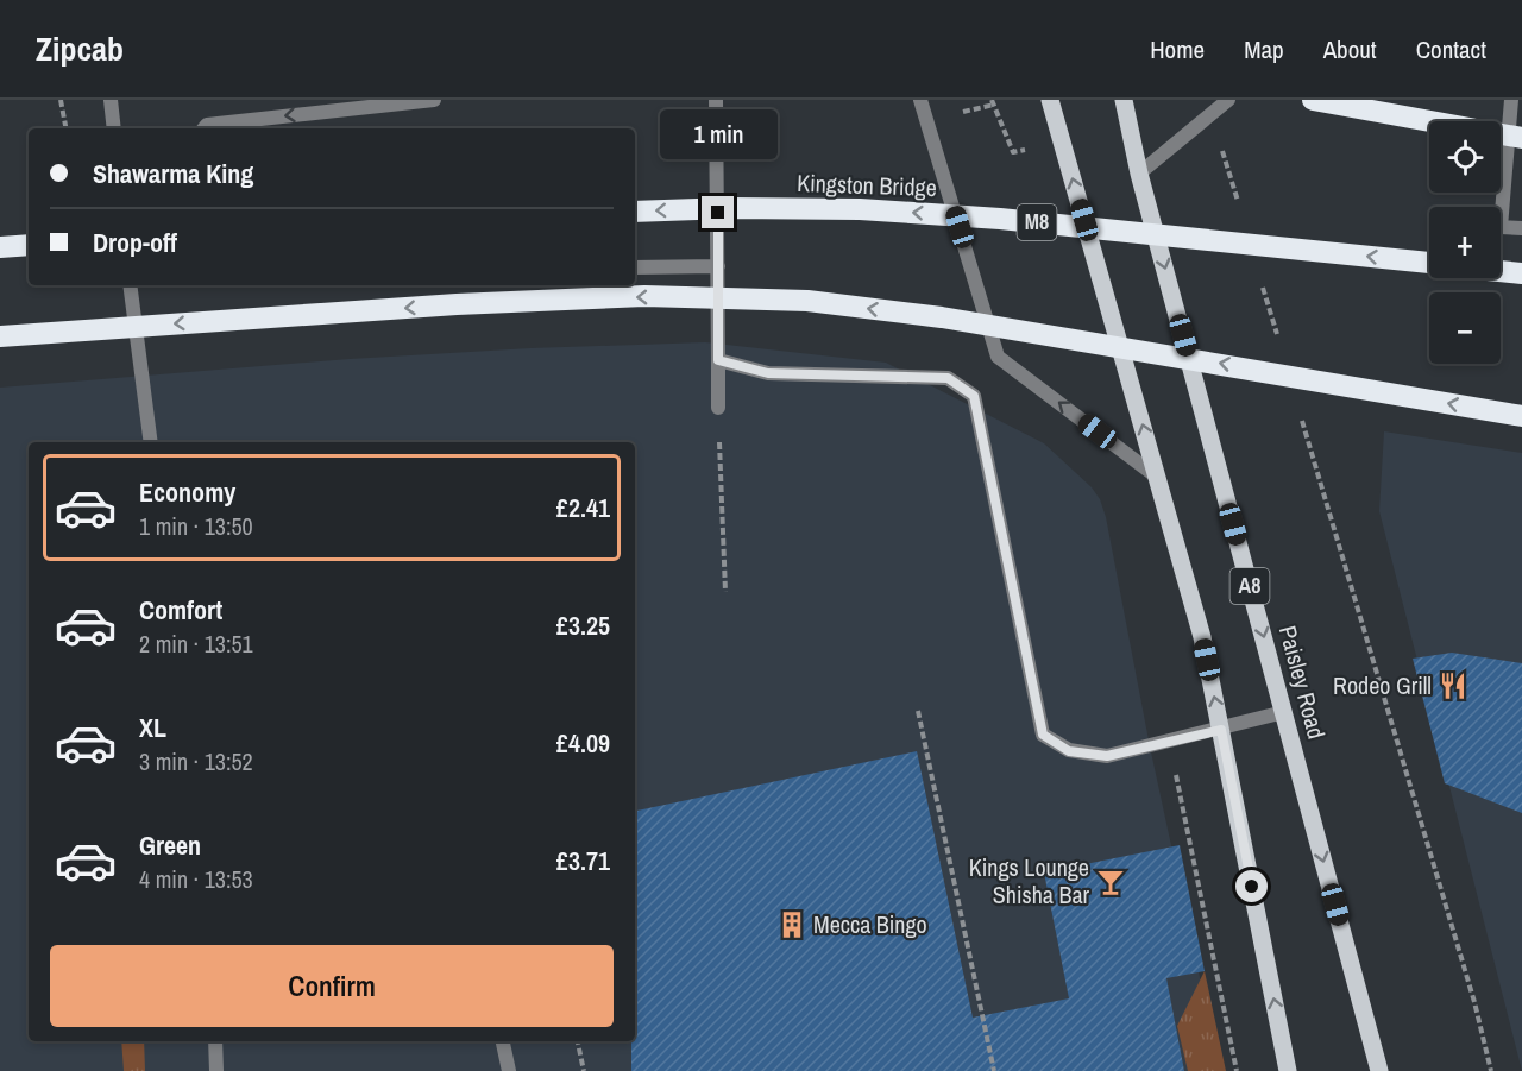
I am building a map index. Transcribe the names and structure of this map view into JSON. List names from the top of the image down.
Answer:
{
  "streets": {
    "highway": ["Kingston Bridge", "M8"],
    "main road": ["A8", "Paisley Road"]
  },
  "places": {
    "restaurant": ["Rodeo Grill"],
    "bar": ["Kings Lounge Shisha Bar"],
    "building": ["Mecca Bingo"]
  },
  "page": {
    "header": "Zipcab",
    "nav": [
      "Home",
      "Map",
      "About",
      "Contact"
    ],
    "bubble": "1 min",
    "map_buttons": ["+", "−"],
    "banner": ["Shawarma King", "Drop-off"],
    "list": [
      {
        "name": "Economy",
        "note": "1 min · 13:50",
        "value": "£2.41"
      },
      {
        "name": "Comfort",
        "note": "2 min · 13:51",
        "value": "£3.25"
      },
      {
        "name": "XL",
        "note": "3 min · 13:52",
        "value": "£4.09"
      },
      {
        "name": "Green",
        "note": "4 min · 13:53",
        "value": "£3.71"
      }
    ],
    "buttons": "Confirm"
  }
}
